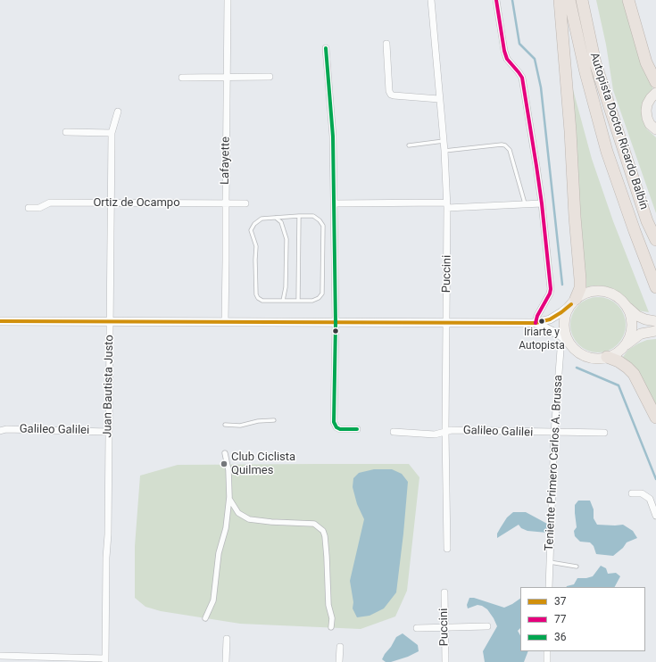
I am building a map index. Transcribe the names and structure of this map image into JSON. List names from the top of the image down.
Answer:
{
  "streets": {
    "highway": ["Autopista Doctor Ricardo Balbín"],
    "street": [
      "Lafayette",
      "Ortiz de Ocampo",
      "Puccini",
      "Juan Bautista Justo",
      "Galileo Galilei",
      "Teniente Primero Carlos A. Brussa"
    ]
  },
  "crossings": [
    ["Lafayette", "Ortiz de Ocampo"],
    ["Ortiz de Ocampo", "Juan Bautista Justo"],
    ["Puccini", "Galileo Galilei"],
    ["Juan Bautista Justo", "Galileo Galilei"],
    ["Galileo Galilei", "Teniente Primero Carlos A. Brussa"]
  ],
  "places": ["Iriarte y Autopista", "Club Ciclista Quilmes"],
  "lines": ["transit line 77", "transit line 36", "transit line 37"],
  "legend": ["37", "77", "36"]
}
